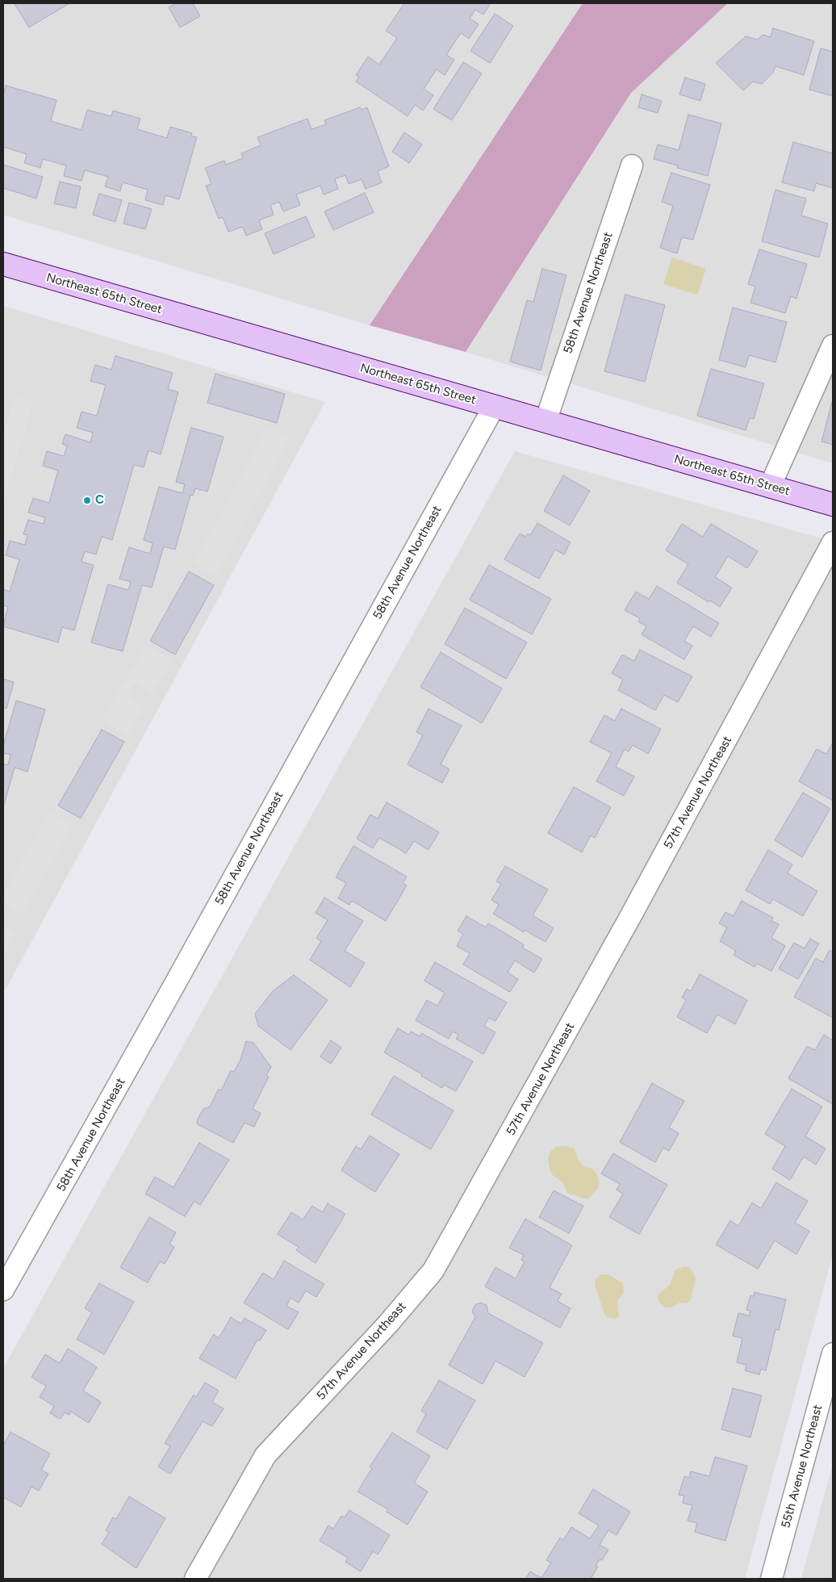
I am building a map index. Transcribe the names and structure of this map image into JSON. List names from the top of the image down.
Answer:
{
  "streets": {
    "main road": ["Northeast 65th Street"],
    "street": ["58th Avenue Northeast", "57th Avenue Northeast", "55th Avenue Northeast"]
  },
  "crossings": [
    ["58th Avenue Northeast", "Northeast 65th Street"]
  ],
  "places": ["C"]
}
